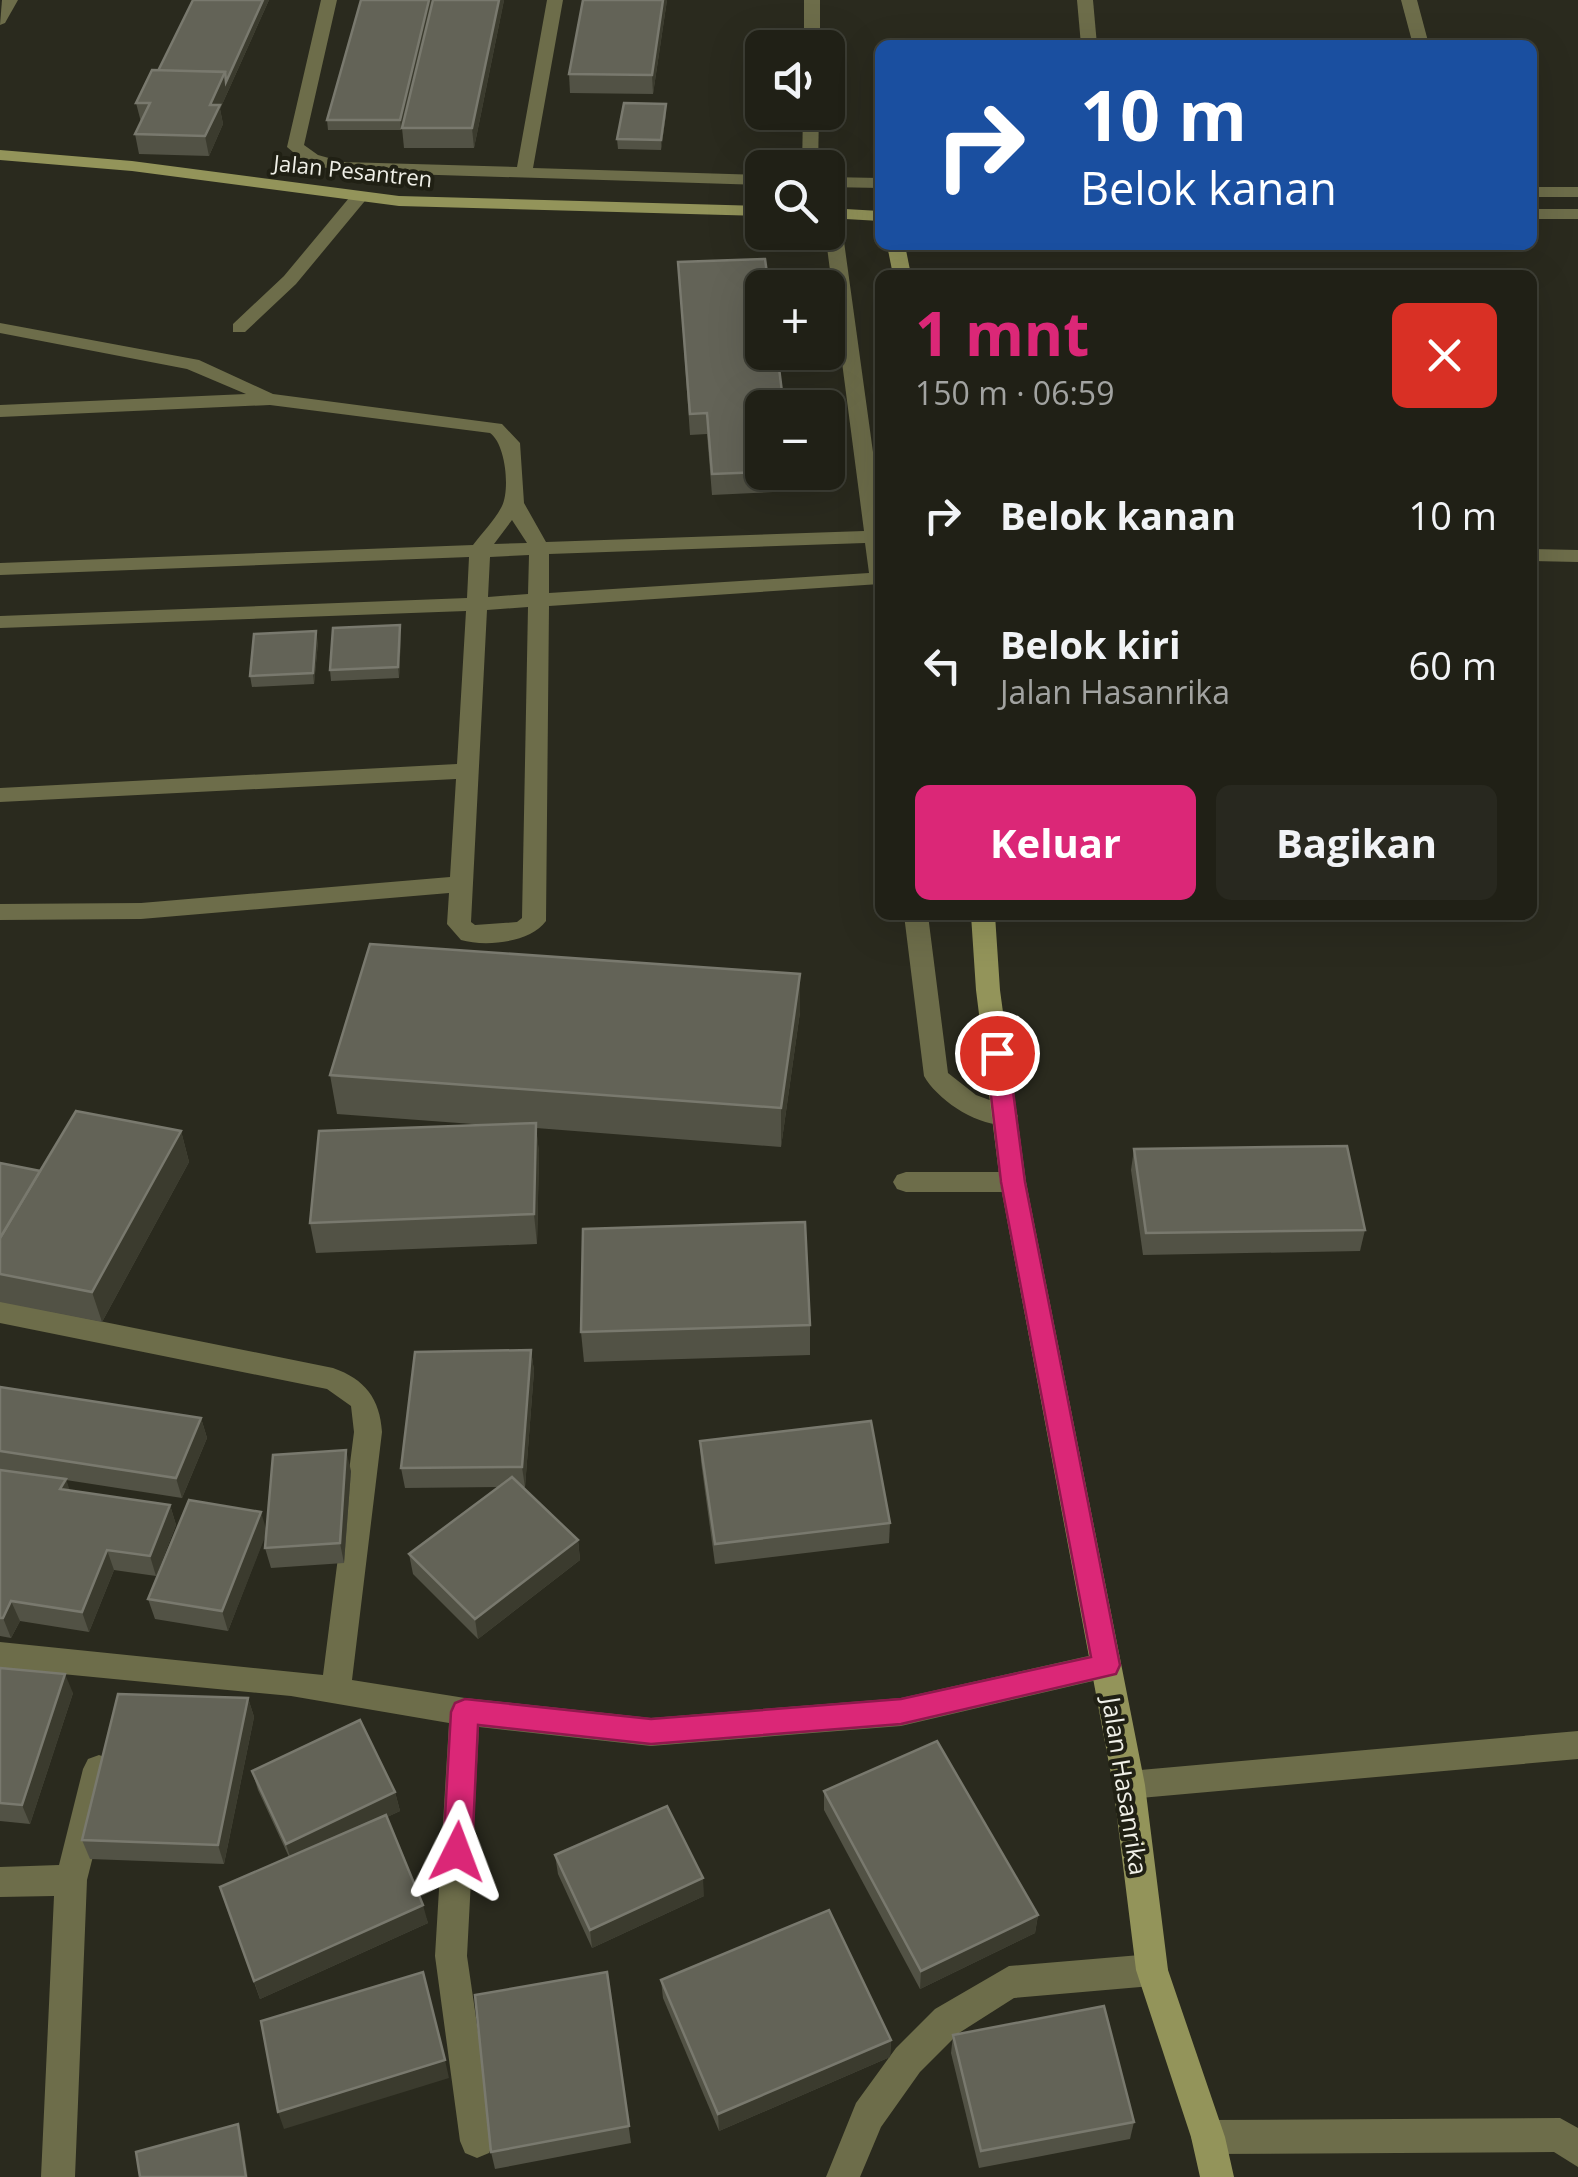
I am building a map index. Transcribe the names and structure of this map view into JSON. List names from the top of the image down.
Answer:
{
  "streets": {
    "street": ["Jalan Pesantren", "Jalan Hasanrika"]
  },
  "page": {
    "map_buttons": ["+", "−"],
    "turn": ["10 m", "Belok kanan"],
    "heading": ["1 mnt", "150 m · 06:59"],
    "list": [
      {
        "name": "Belok kanan",
        "value": "10 m"
      },
      {
        "name": "Belok kiri",
        "note": "Jalan Hasanrika",
        "value": "60 m"
      }
    ],
    "buttons": ["Keluar", "Bagikan"]
  }
}
